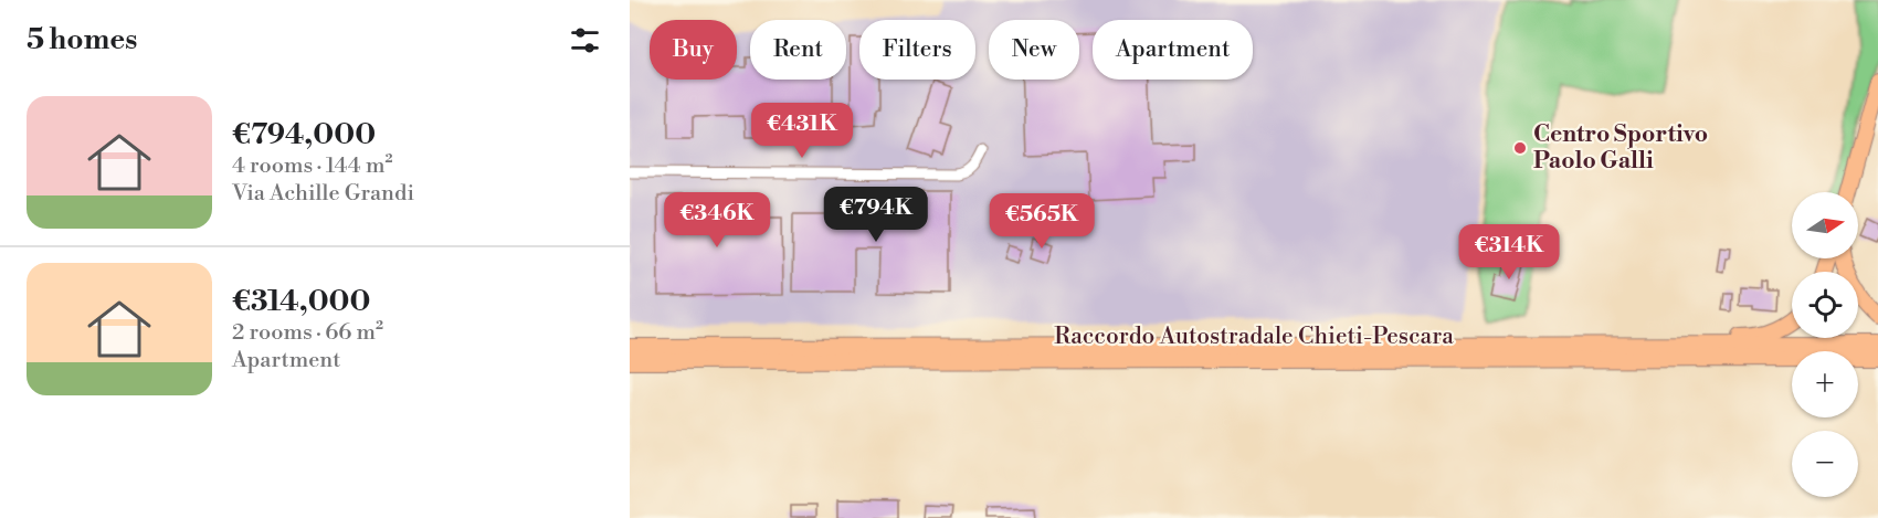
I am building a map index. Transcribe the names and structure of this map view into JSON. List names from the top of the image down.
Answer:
{
  "streets": {
    "highway": ["Raccordo Autostradale Chieti-Pescara"]
  },
  "places": ["Centro Sportivo Paolo Galli"],
  "north": "right",
  "page": {
    "heading": "5 homes",
    "chip": [
      "Buy",
      "Rent",
      "Filters",
      "New",
      "Apartment"
    ],
    "list": [
      {
        "name": "€794,000",
        "note": "4 rooms · 144 m² · Via Achille Grandi"
      },
      {
        "name": "€314,000",
        "note": "2 rooms · 66 m² · Apartment"
      }
    ],
    "price": [
      "€431K",
      "€794K",
      "€346K",
      "€565K",
      "€314K"
    ],
    "map_buttons": ["+", "−"]
  }
}
